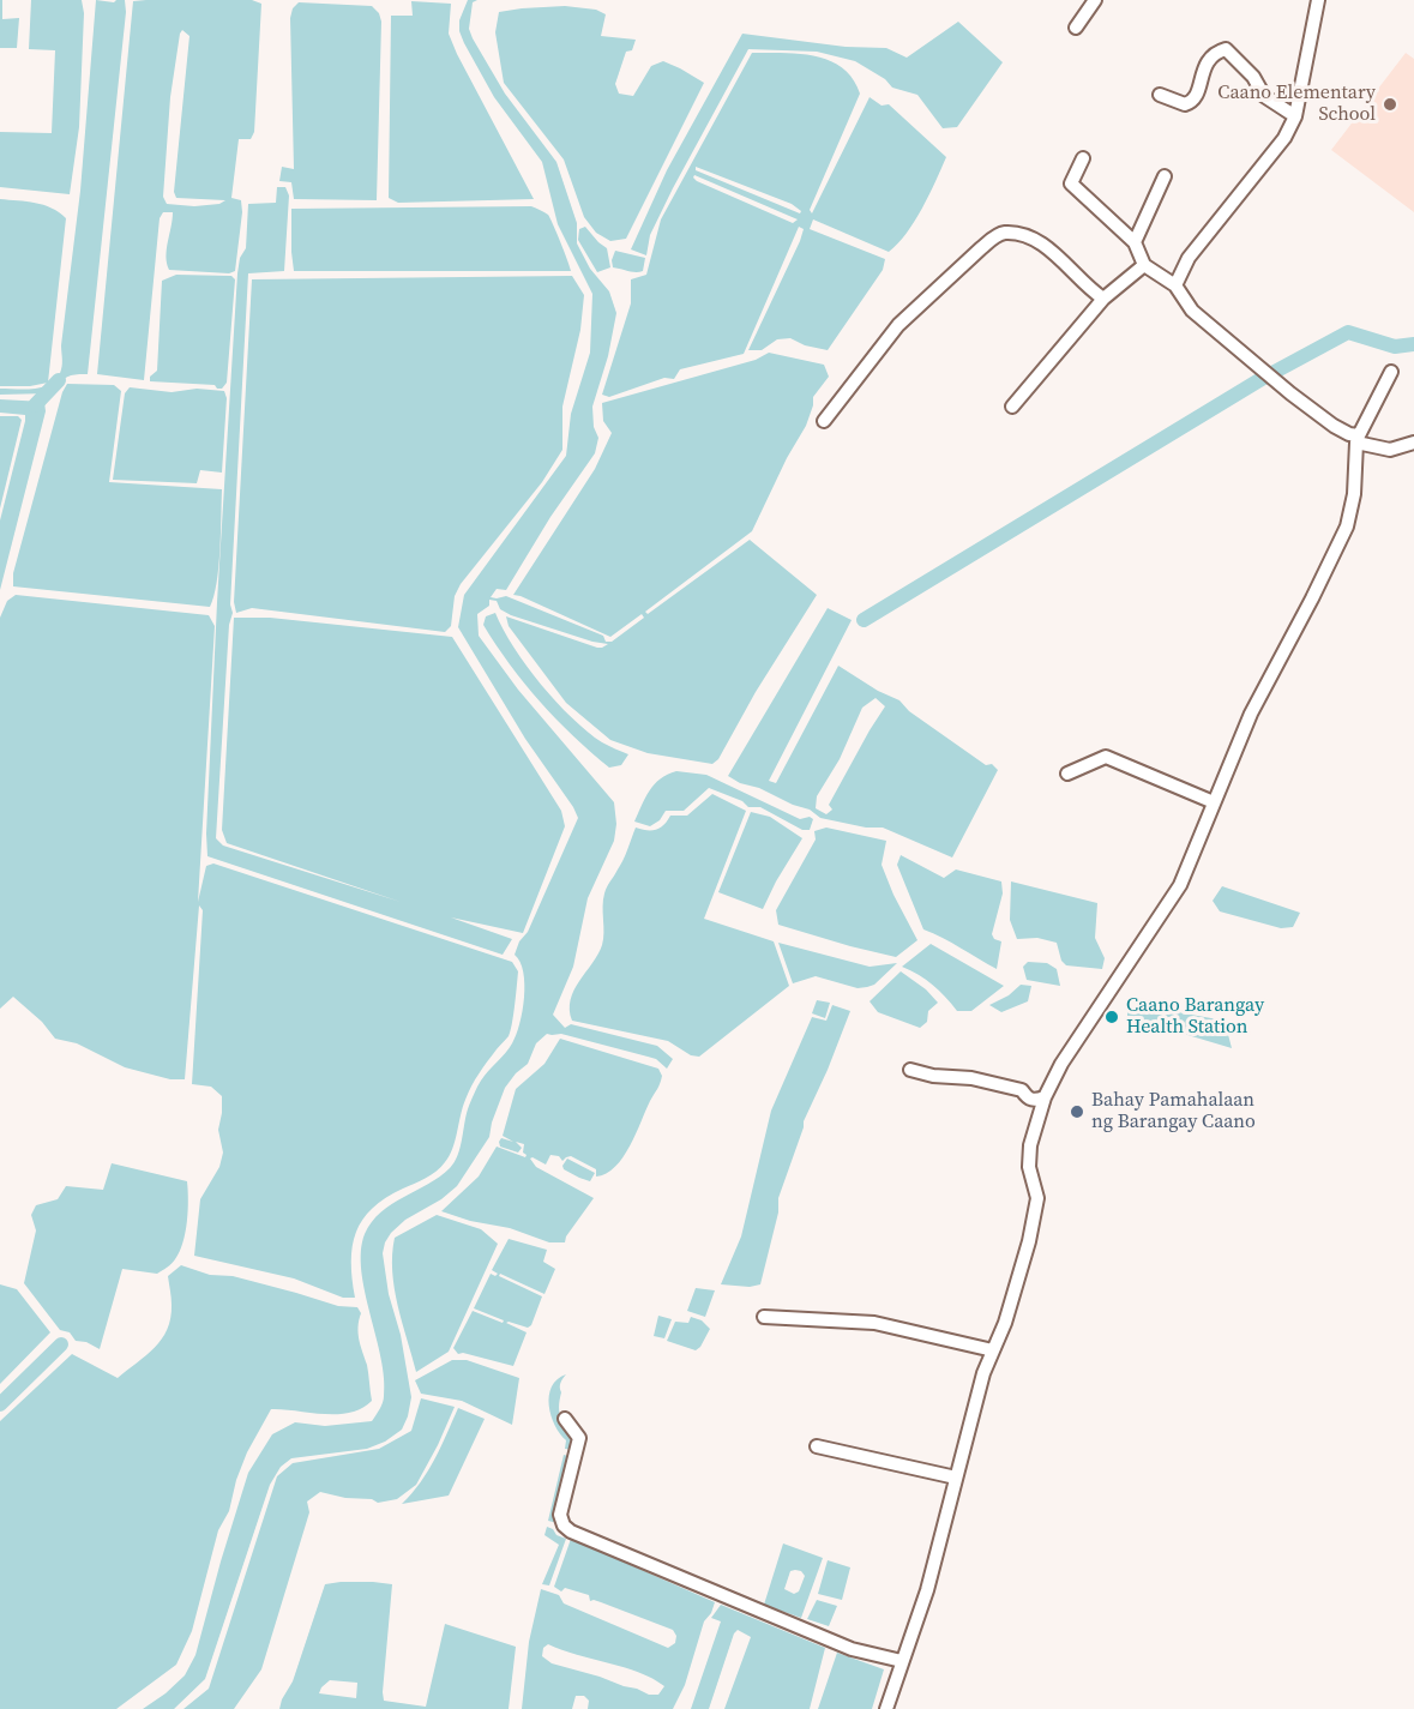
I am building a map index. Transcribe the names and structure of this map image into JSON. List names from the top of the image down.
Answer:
{
  "places": ["Caano Elementary School", "Caano Barangay Health Station", "Bahay Pamahalaan ng Barangay Caano"]
}
